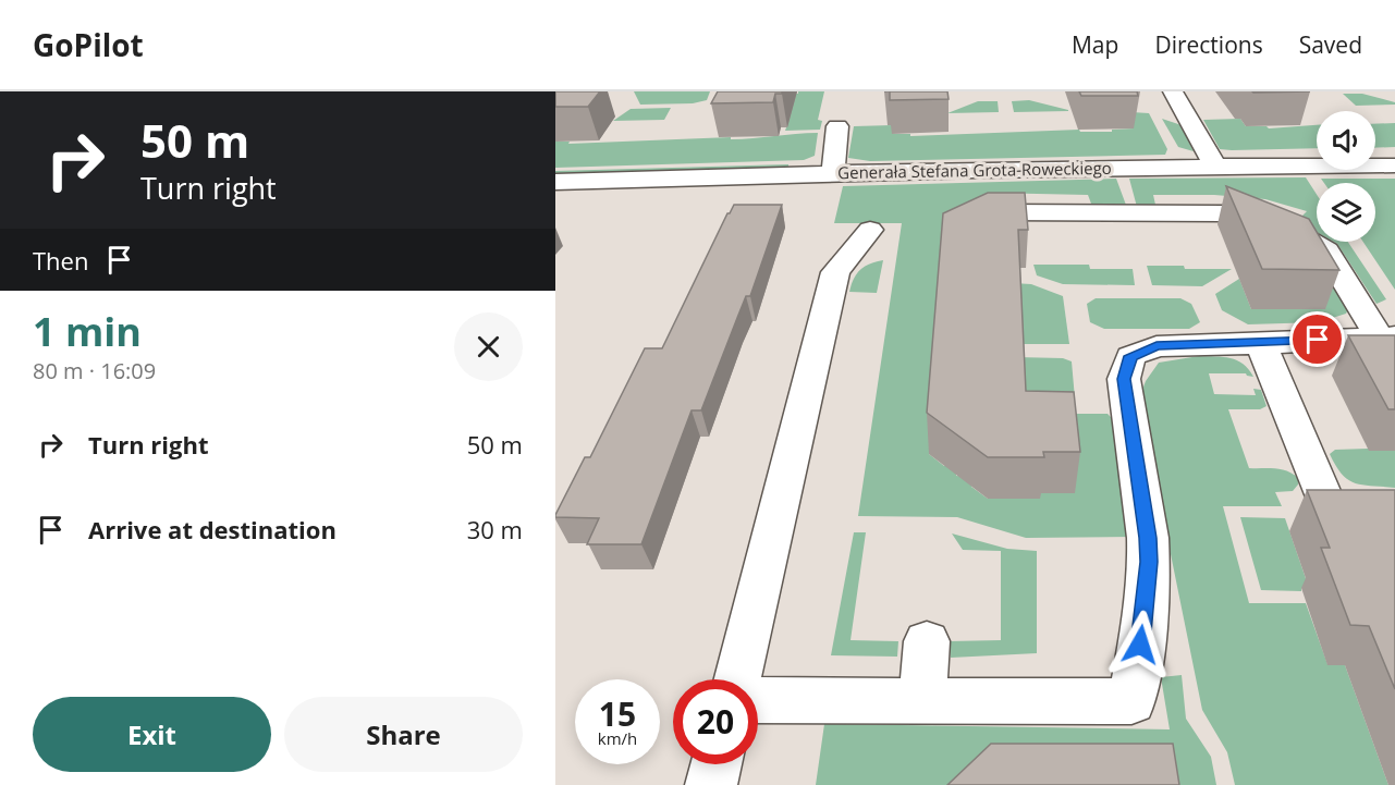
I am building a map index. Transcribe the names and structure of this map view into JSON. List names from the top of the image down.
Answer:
{
  "streets": {
    "street": ["Generała Stefana Grota-Roweckiego"]
  },
  "page": {
    "header": "GoPilot",
    "nav": ["Map", "Directions", "Saved"],
    "turn": ["50 m", "Turn right"],
    "then": "Then",
    "heading": ["1 min", "80 m · 16:09"],
    "list": [
      {
        "name": "Turn right",
        "value": "50 m"
      },
      {
        "name": "Arrive at destination",
        "value": "30 m"
      }
    ],
    "speed": "15 km/h",
    "limit": "20",
    "buttons": ["Exit", "Share"]
  }
}
